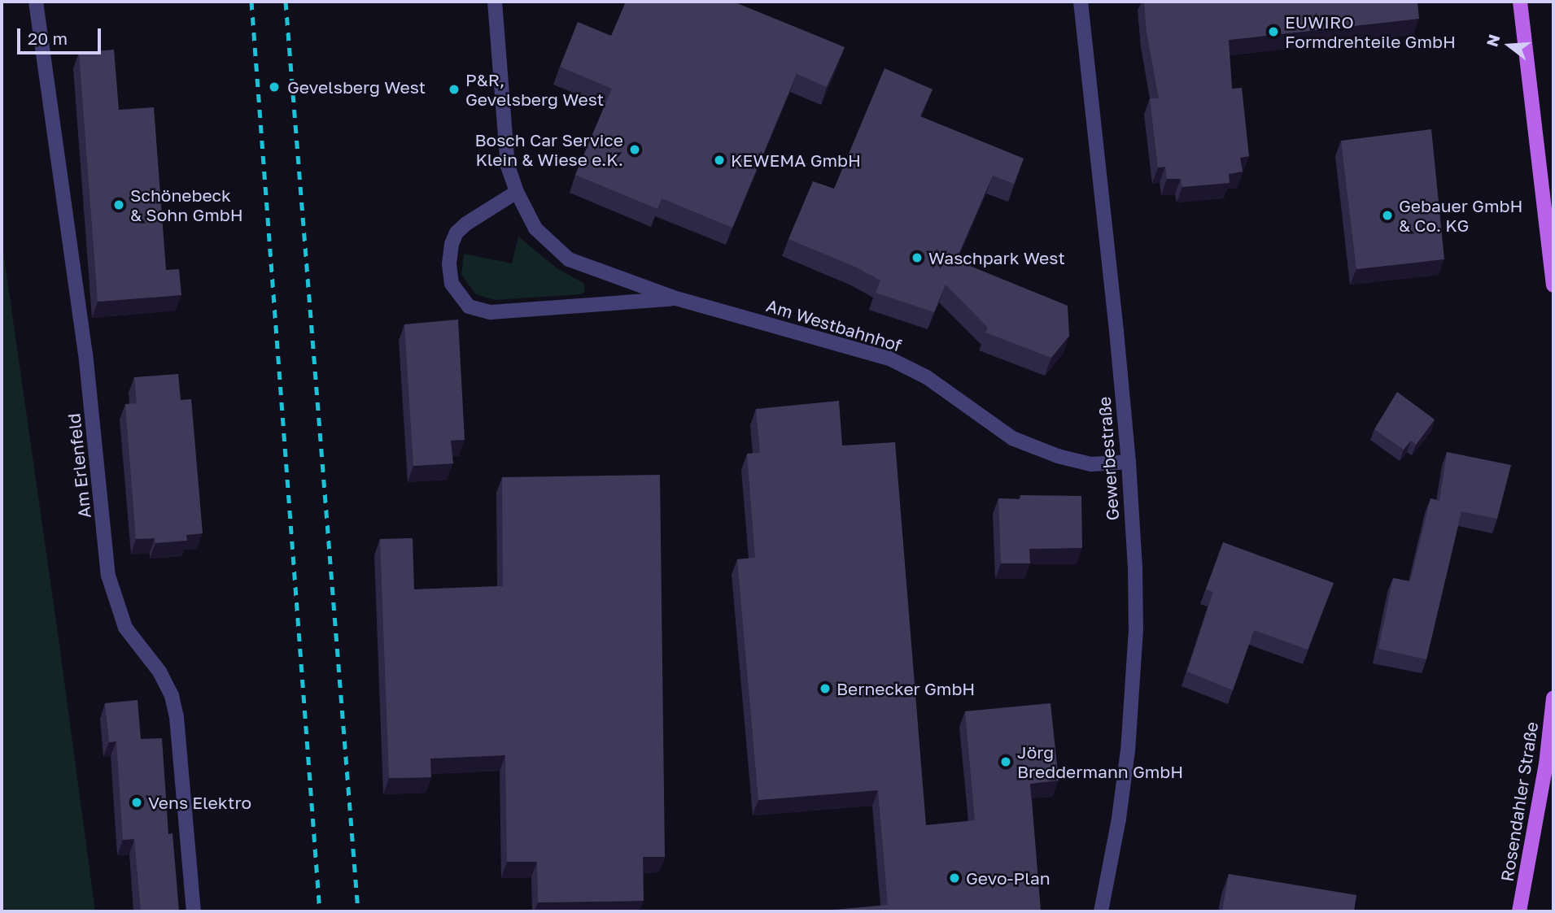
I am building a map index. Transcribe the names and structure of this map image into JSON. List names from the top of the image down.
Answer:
{
  "streets": {
    "main road": ["Rosendahler Straße"],
    "street": ["Am Westbahnhof", "Gewerbestraße", "Am Erlenfeld"]
  },
  "crossings": [
    ["Am Westbahnhof", "Gewerbestraße"]
  ],
  "places": [
    "EUWIRO Formdrehteile GmbH",
    "Gevelsberg West",
    "P&R, Gevelsberg West",
    "Bosch Car Service Klein & Wiese e.K.",
    "KEWEMA GmbH",
    "Schönebeck & Sohn GmbH",
    "Gebauer GmbH & Co. KG",
    "Waschpark West",
    "Bernecker GmbH",
    "Jörg Breddermann GmbH",
    "Vens Elektro",
    "Gevo-Plan"
  ],
  "scale_bar": "20 m",
  "north": "left"
}
